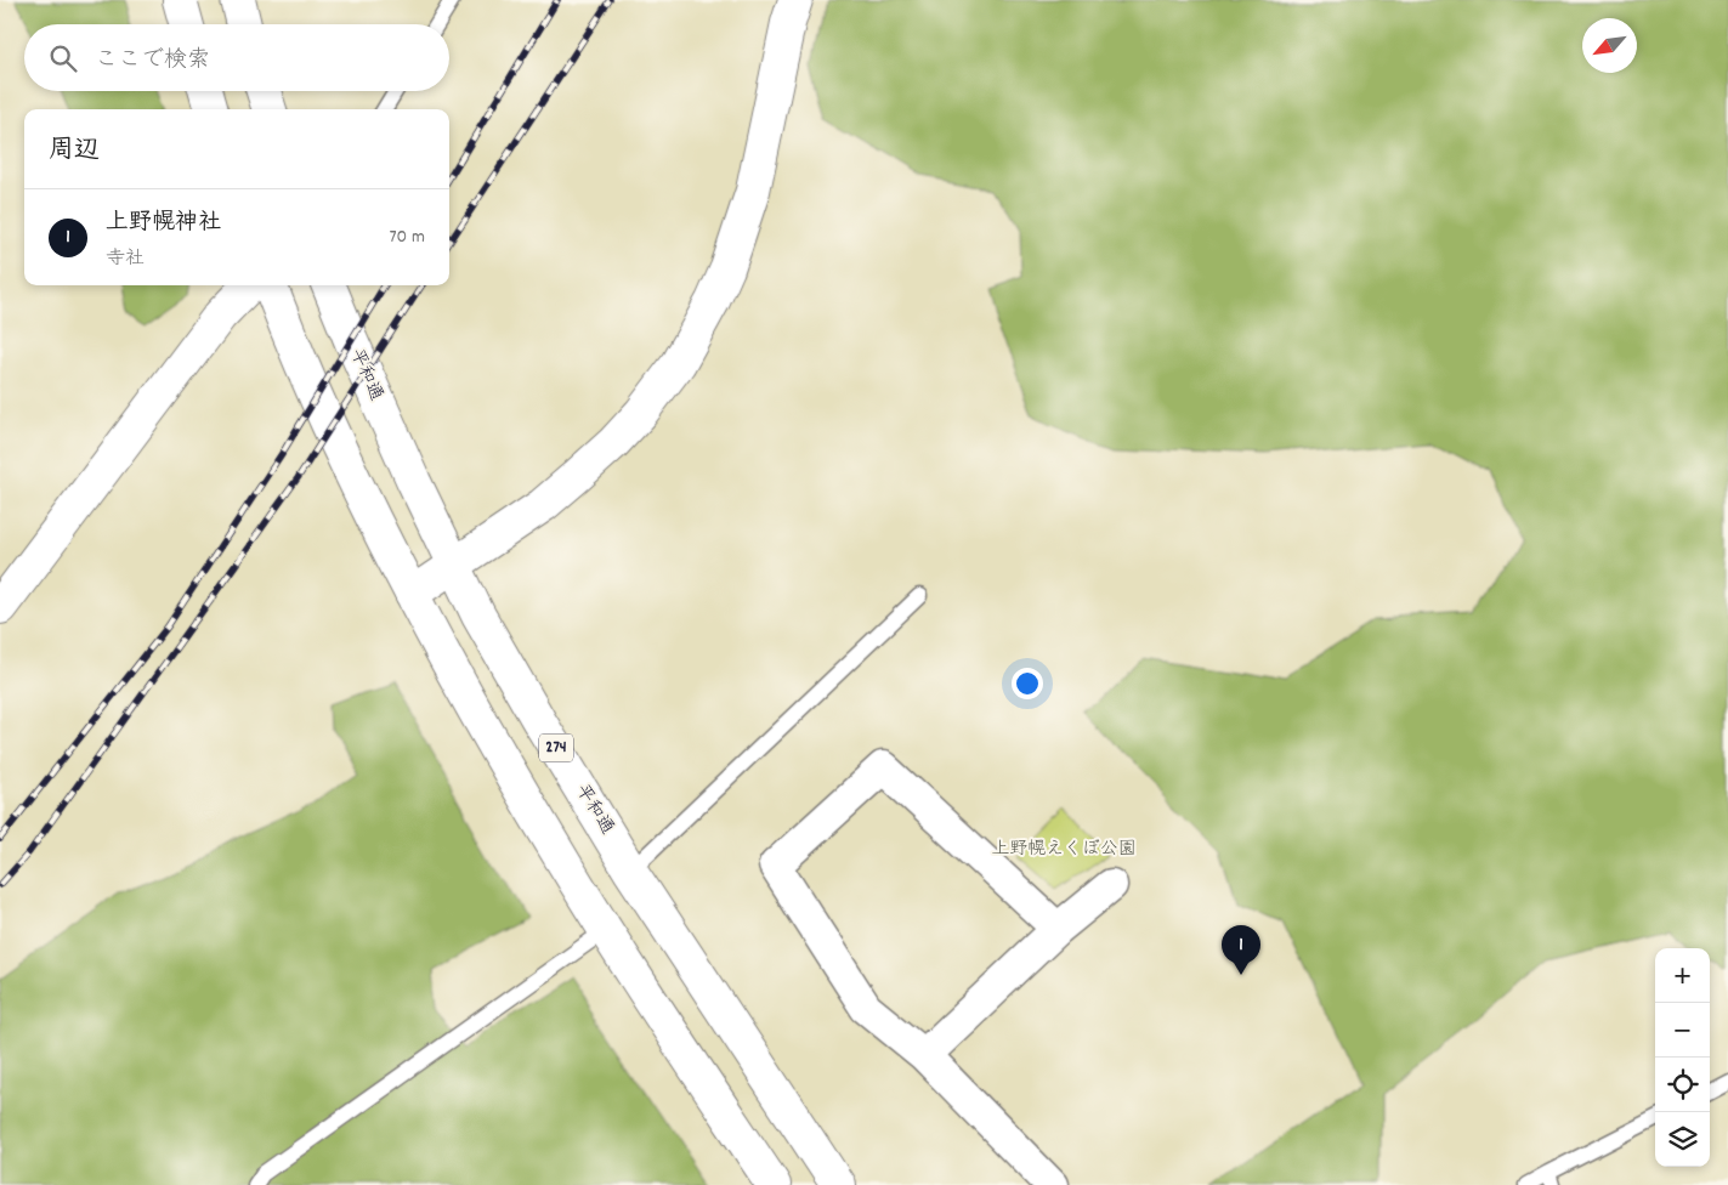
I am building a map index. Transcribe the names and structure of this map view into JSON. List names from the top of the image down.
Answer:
{
  "streets": {
    "main road": ["平和通", "274"]
  },
  "parks": ["上野幌えくぼ公園"],
  "north": "bottom left",
  "page": {
    "search": "ここで検索",
    "heading": "周辺",
    "list": [
      {
        "mark": "1",
        "name": "上野幌神社",
        "note": "寺社",
        "value": "70 m"
      }
    ],
    "pins": "1",
    "map_buttons": ["+", "−"]
  }
}
